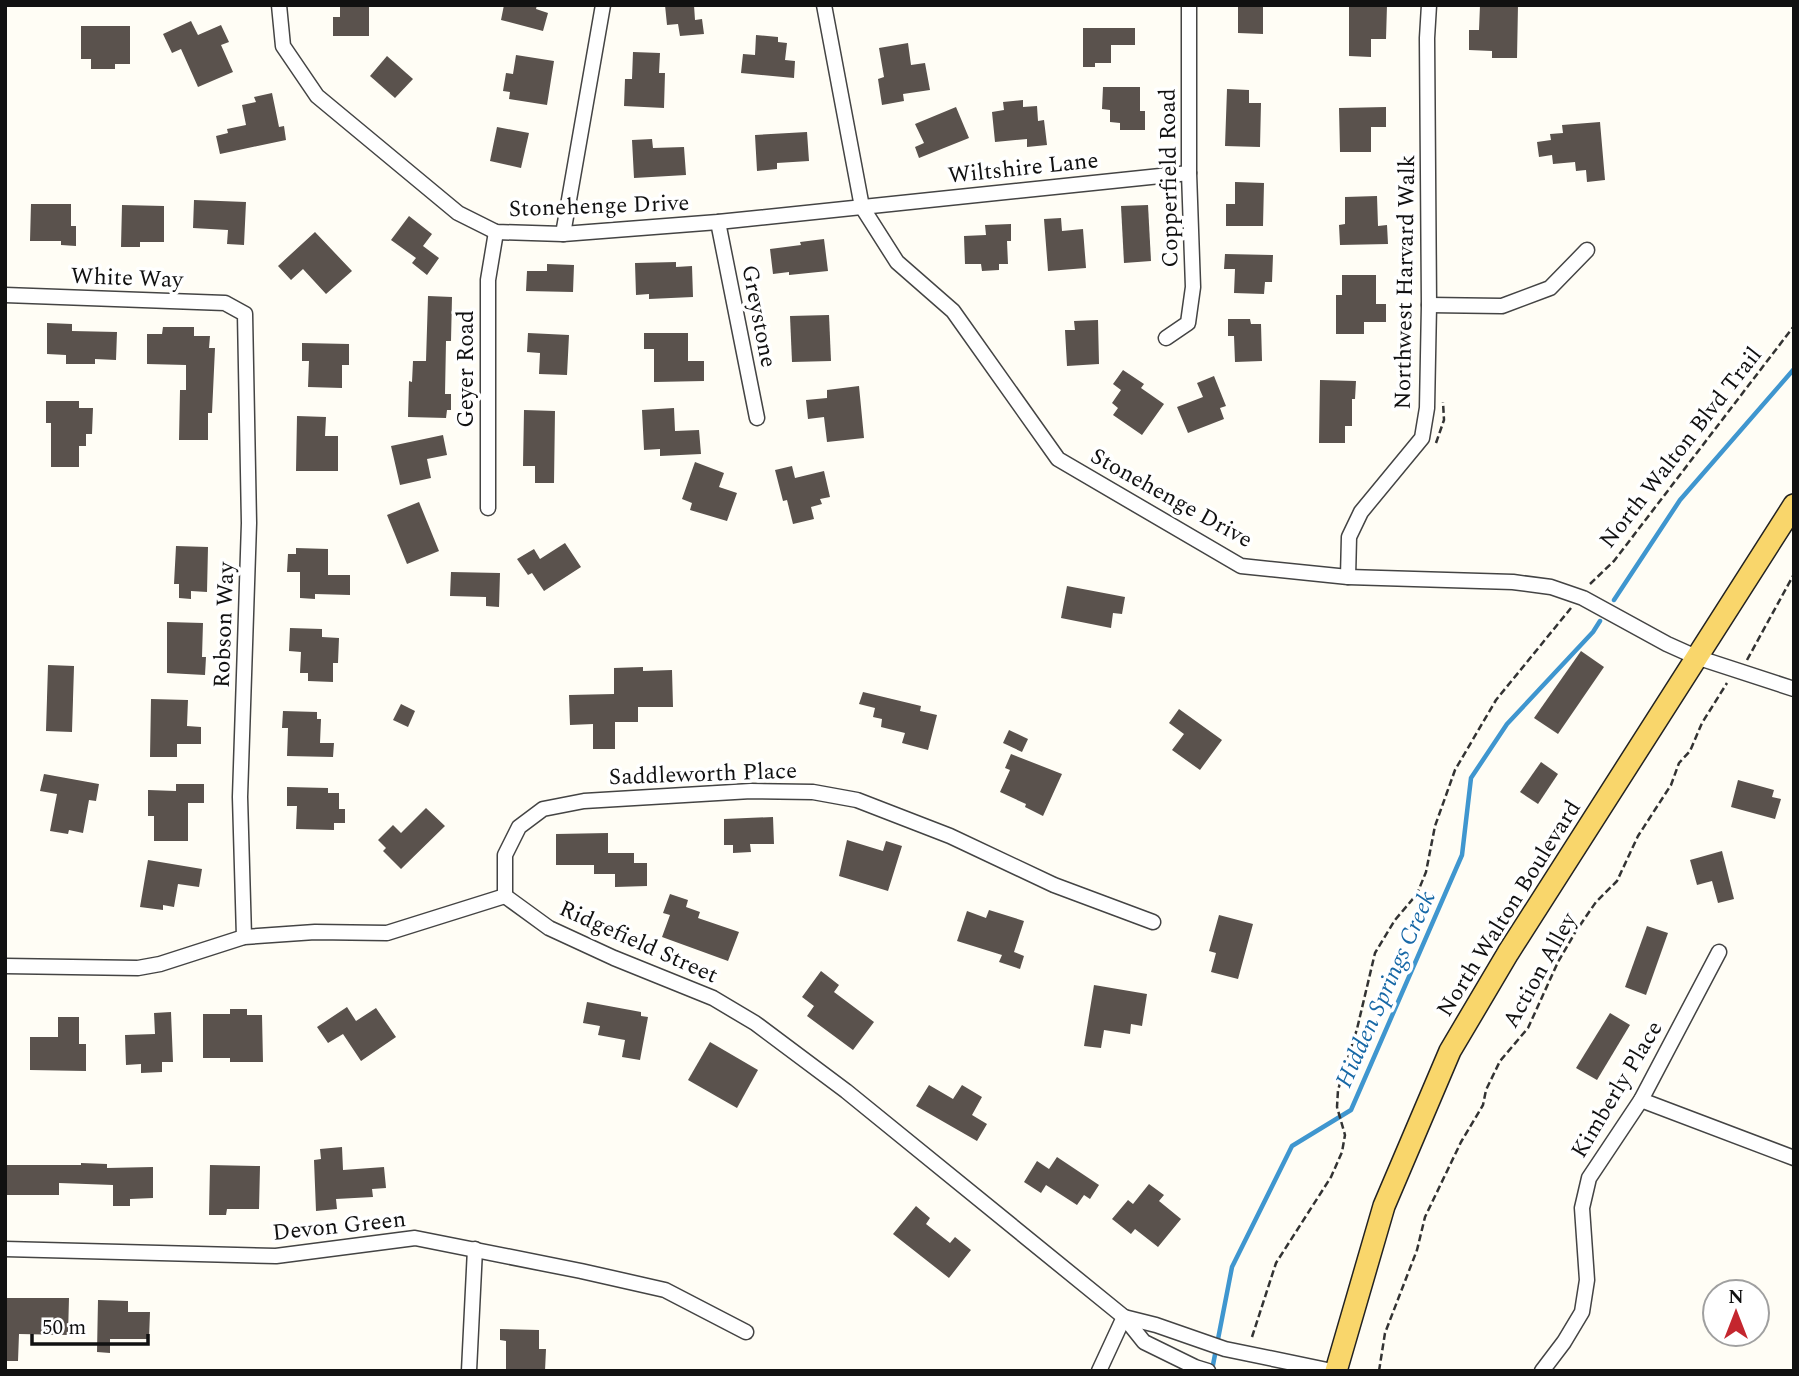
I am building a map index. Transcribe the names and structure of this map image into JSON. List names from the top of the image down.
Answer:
{
  "streets": {
    "main road": ["North Walton Boulevard"],
    "street": [
      "Wiltshire Lane",
      "Copperfield Road",
      "Stonehenge Drive",
      "White Way",
      "Northwest Harvard Walk",
      "Greystone",
      "Geyer Road",
      "Robson Way",
      "Saddleworth Place",
      "Ridgefield Street",
      "Kimberly Place",
      "Devon Green"
    ],
    "path": ["North Walton Blvd Trail", "Action Alley"]
  },
  "crossings": [
    ["Wiltshire Lane", "Copperfield Road"],
    ["Wiltshire Lane", "Stonehenge Drive"],
    ["Stonehenge Drive", "Northwest Harvard Walk"],
    ["Stonehenge Drive", "Greystone"],
    ["Stonehenge Drive", "Geyer Road"],
    ["Stonehenge Drive", "North Walton Boulevard"],
    ["White Way", "Robson Way"],
    ["Saddleworth Place", "Ridgefield Street"],
    ["North Walton Boulevard", "Ridgefield Street"]
  ],
  "water": ["Hidden Springs Creek"],
  "scale_bar": "50 m",
  "north": "top"
}
